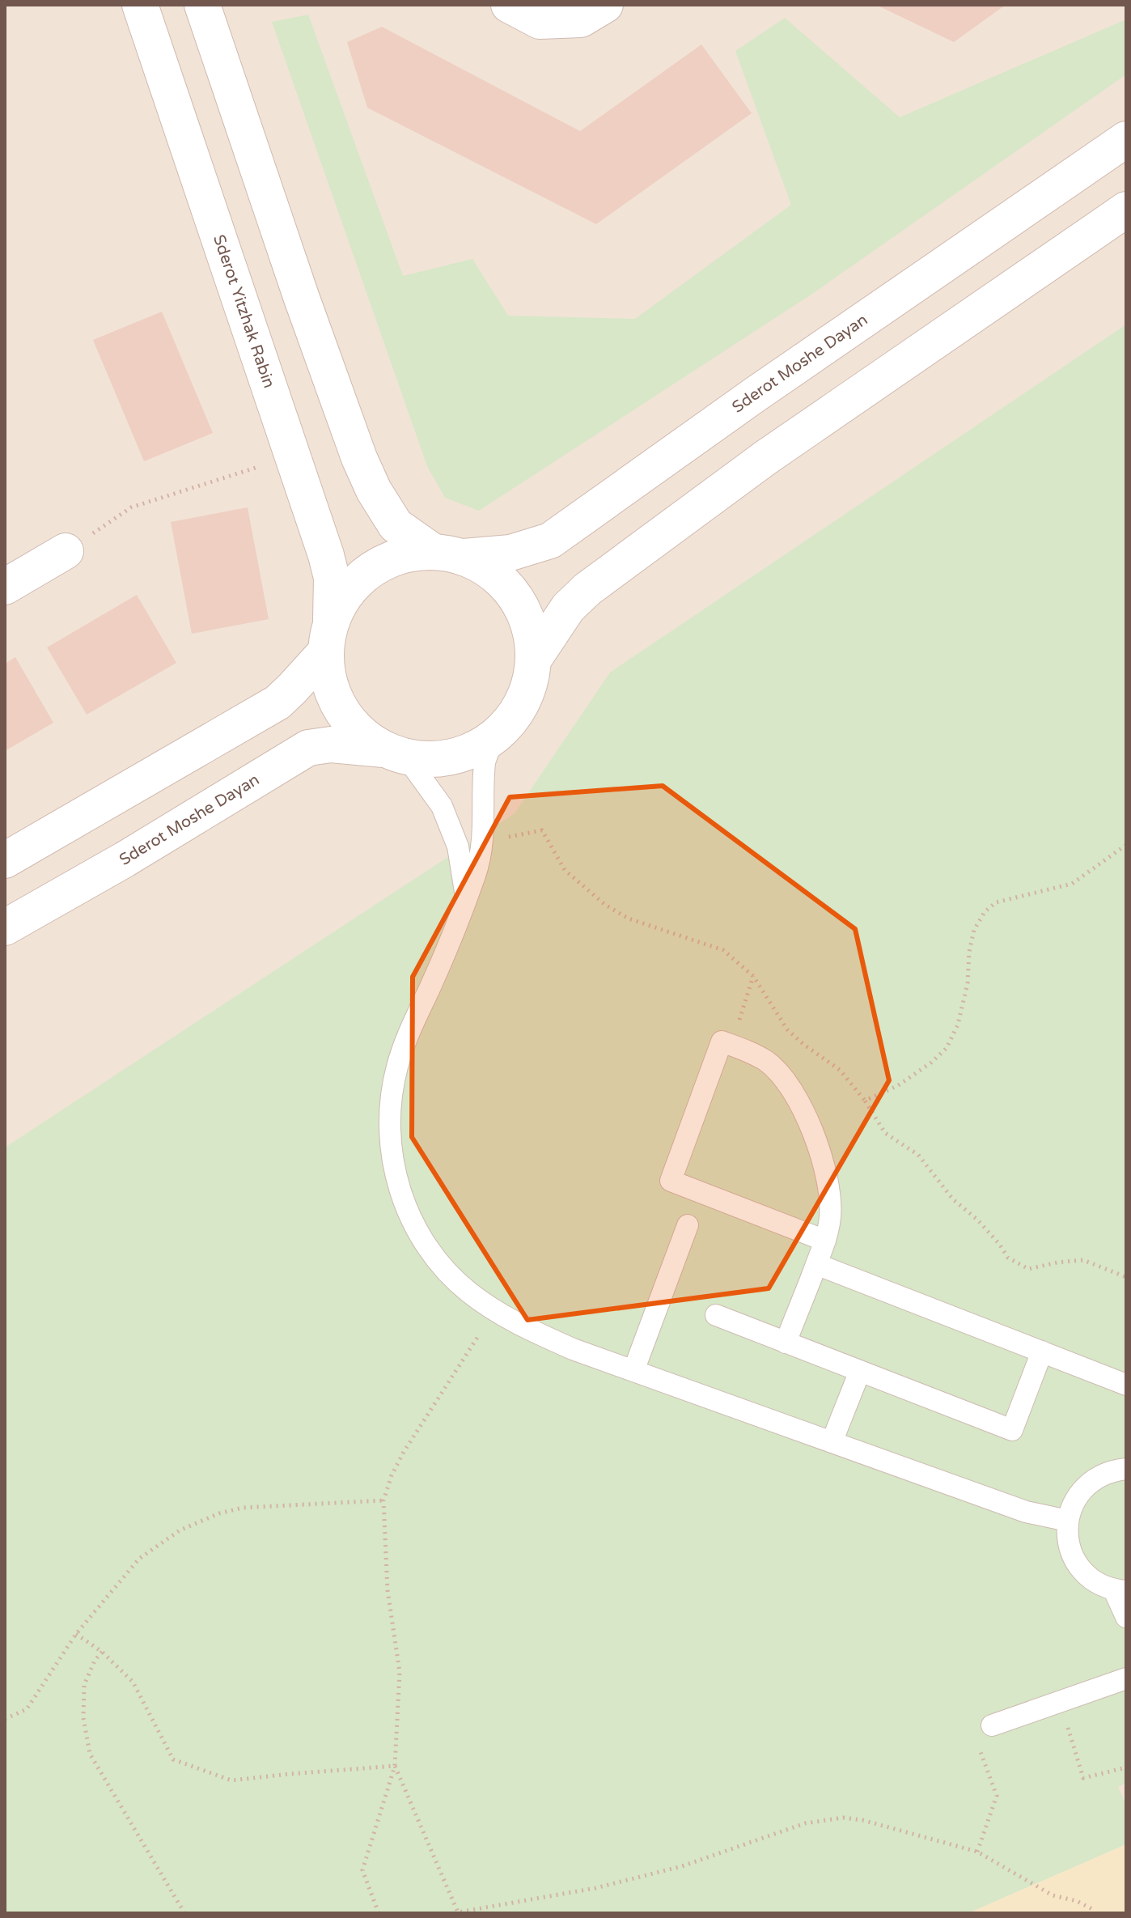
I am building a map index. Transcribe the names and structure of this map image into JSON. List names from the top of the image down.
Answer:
{
  "streets": {
    "main road": ["Sderot Yitzhak Rabin", "Sderot Moshe Dayan"]
  },
  "crossings": [
    ["Sderot Yitzhak Rabin", "Sderot Moshe Dayan"]
  ]
}
